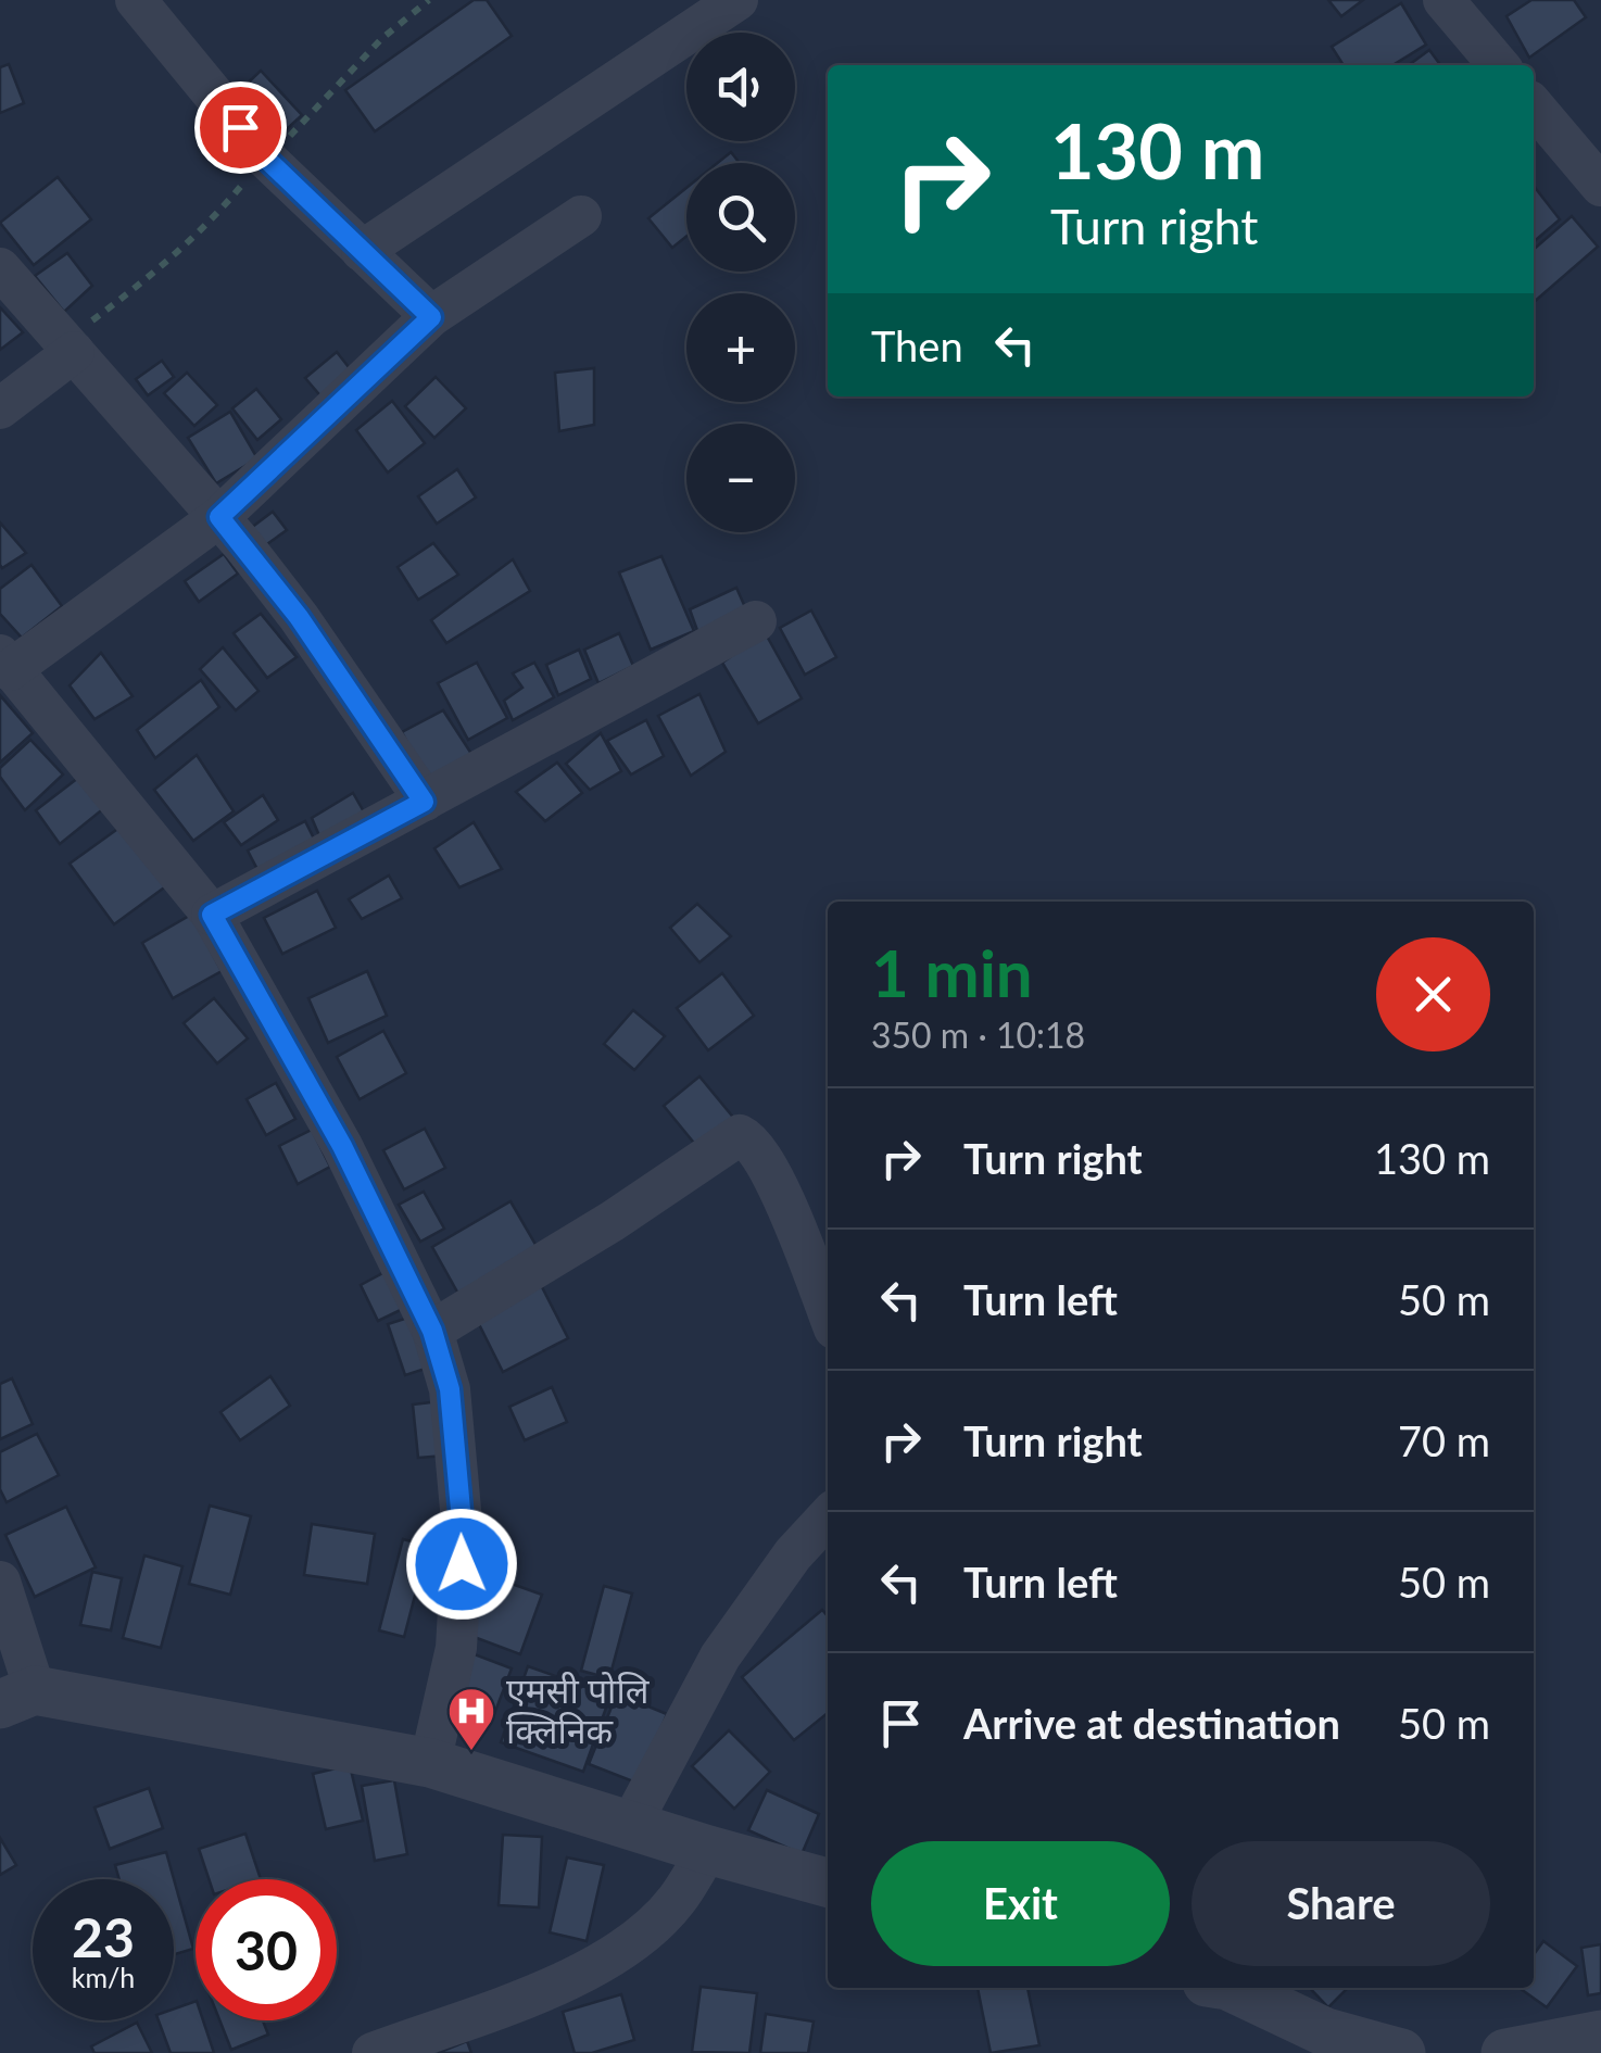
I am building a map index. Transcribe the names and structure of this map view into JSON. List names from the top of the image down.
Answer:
{
  "places": {
    "hospital": ["एमसी पोलि क्लिनिक"]
  },
  "page": {
    "map_buttons": ["+", "−"],
    "turn": ["130 m", "Turn right"],
    "then": "Then",
    "heading": ["1 min", "350 m · 10:18"],
    "list": [
      {
        "name": "Turn right",
        "value": "130 m"
      },
      {
        "name": "Turn left",
        "value": "50 m"
      },
      {
        "name": "Turn right",
        "value": "70 m"
      },
      {
        "name": "Turn left",
        "value": "50 m"
      },
      {
        "name": "Arrive at destination",
        "value": "50 m"
      }
    ],
    "buttons": ["Exit", "Share"],
    "speed": "23 km/h",
    "limit": "30"
  }
}
